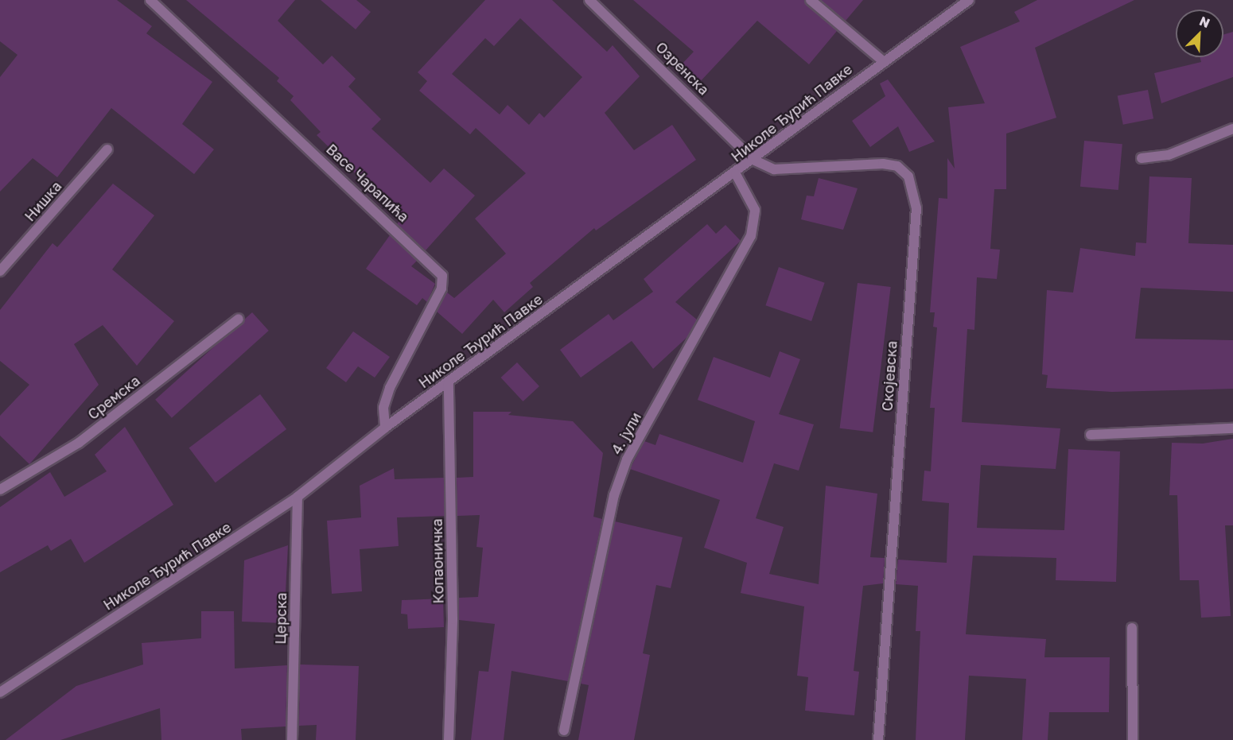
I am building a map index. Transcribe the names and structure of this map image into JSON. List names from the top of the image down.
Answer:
{
  "streets": {
    "street": [
      "Озренска",
      "Николе Ђурић Павке",
      "Васе Чарапића",
      "Нишка",
      "Скојевска",
      "Сремска",
      "4. јули",
      "Копаоничка",
      "Церска"
    ]
  },
  "crossings": [
    ["Озренска", "Николе Ђурић Павке"],
    ["Озренска", "Скојевска"],
    ["Николе Ђурић Павке", "Васе Чарапића"],
    ["Николе Ђурић Павке", "Скојевска"],
    ["Николе Ђурић Павке", "4. јули"],
    ["Николе Ђурић Павке", "Копаоничка"],
    ["Николе Ђурић Павке", "Церска"]
  ],
  "north": "top right"
}
